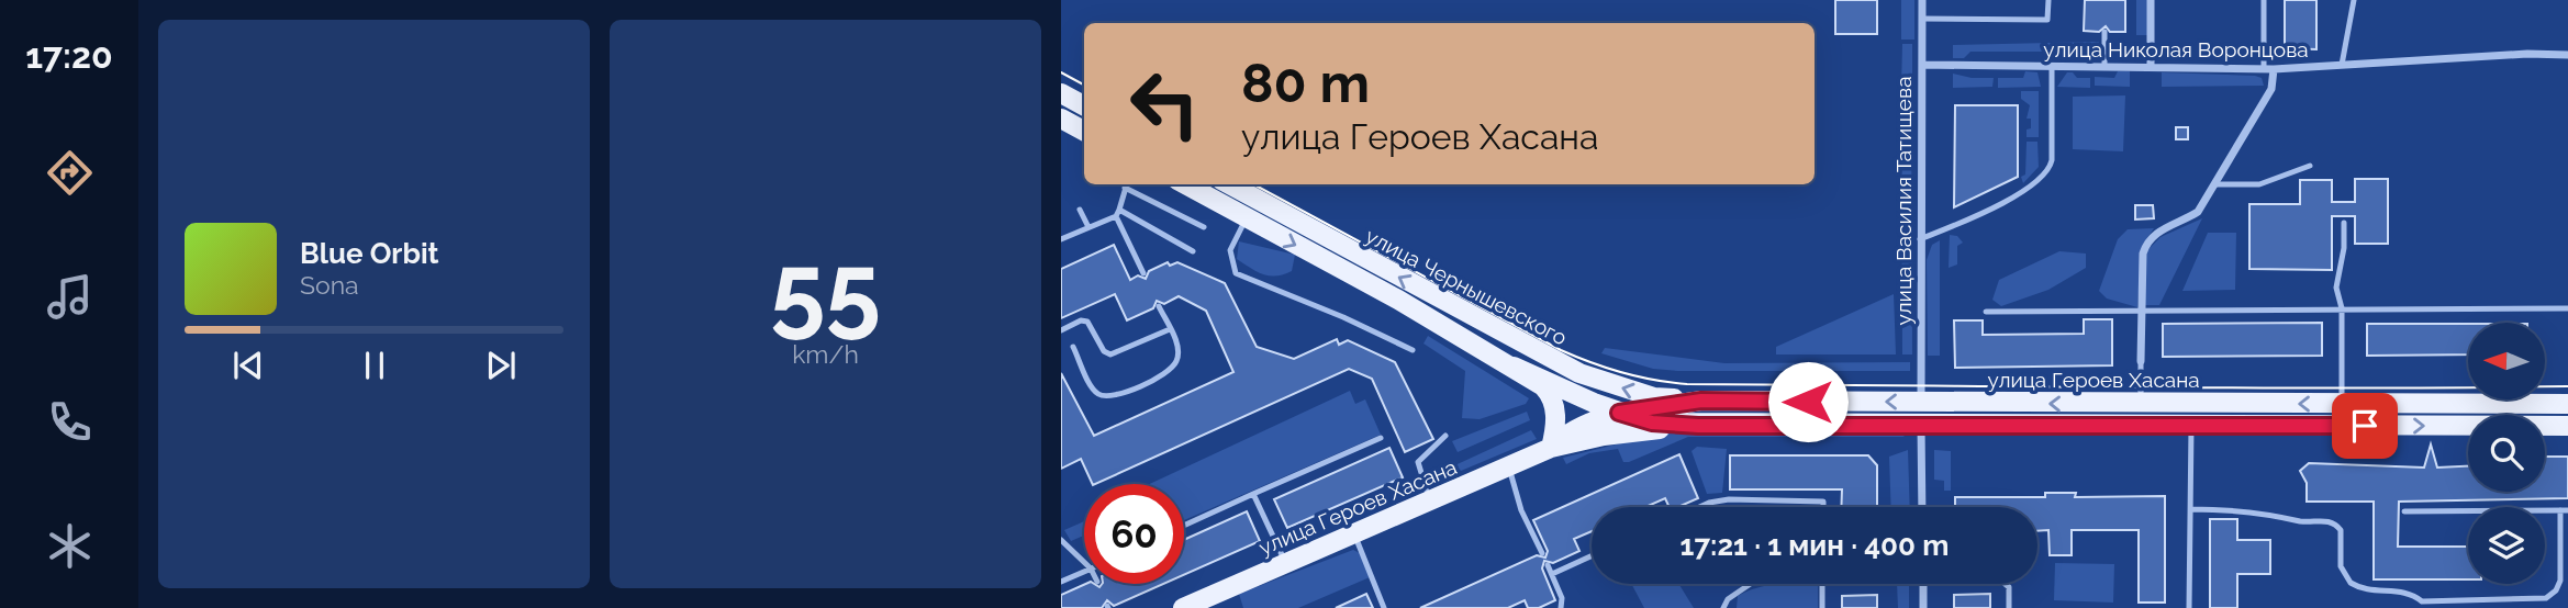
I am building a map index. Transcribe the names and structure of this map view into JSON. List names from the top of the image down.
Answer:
{
  "streets": {
    "main road": ["улица Чернышевского", "улица Героев Хасана"],
    "street": ["улица Николая Воронцова", "улица Василия Татищева"]
  },
  "crossings": [
    ["улица Николая Воронцова", "улица Василия Татищева"],
    ["улица Василия Татищева", "улица Героев Хасана"],
    ["улица Чернышевского", "улица Героев Хасана"]
  ],
  "north": "left",
  "page": {
    "tabs": "17:20",
    "tile": ["55", "km/h"],
    "turn": ["80 m", "улица Героев Хасана"],
    "song": ["Blue Orbit", "Sona"],
    "limit": "60",
    "trip": "17:21 · 1 мин · 400 m"
  }
}
